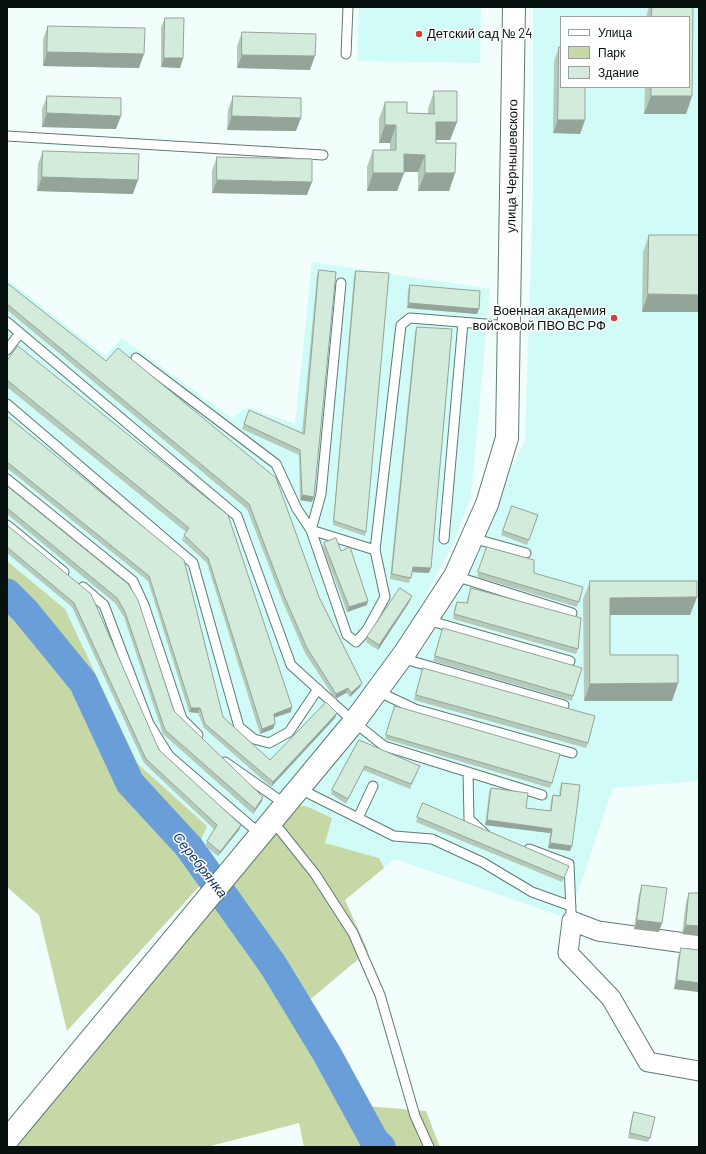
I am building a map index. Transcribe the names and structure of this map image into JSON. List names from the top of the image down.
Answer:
{
  "streets": {
    "street": ["улица Чернышевского"]
  },
  "water": ["Серебрянка"],
  "places": ["Детский сад № 24", "Военная академия войсковой ПВО ВС РФ"],
  "legend": ["Улица", "Парк", "Здание"]
}
